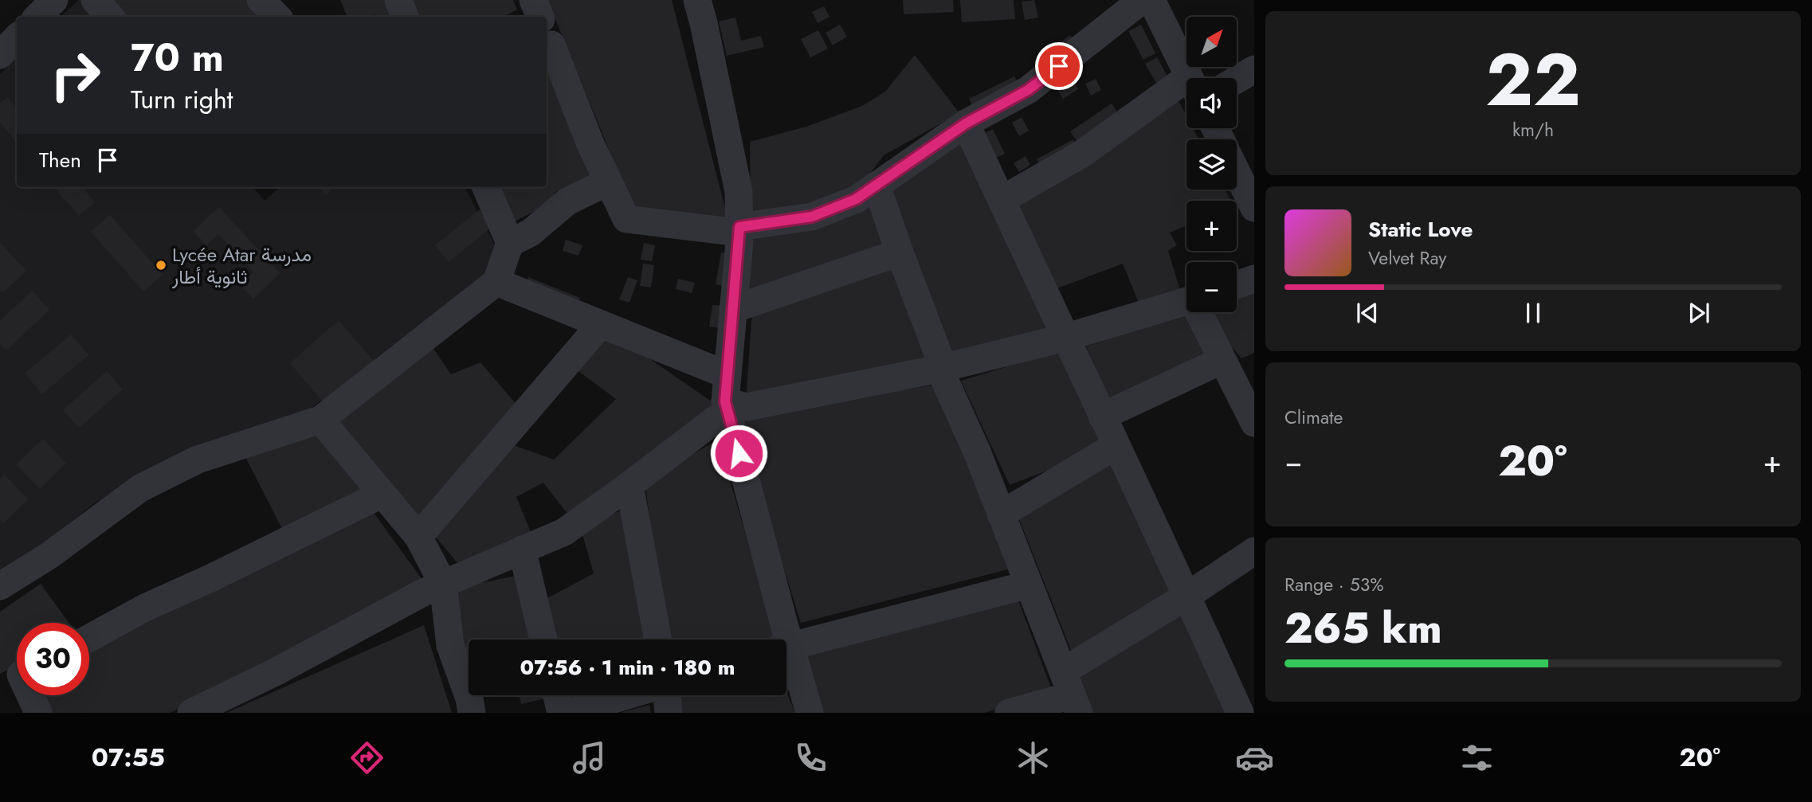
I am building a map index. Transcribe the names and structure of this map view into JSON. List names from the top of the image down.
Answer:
{
  "places": ["Lycée Atar مدرسة ثانوية أطار"],
  "north": "top right",
  "page": {
    "tile": [
      ["22", "km/h"],
      "Climate",
      ["Range · 53%", "265 km"]
    ],
    "map_buttons": ["+", "−"],
    "turn": ["70 m", "Turn right"],
    "then": "Then",
    "song": ["Static Love", "Velvet Ray"],
    "heat": ["−", "20°", "+"],
    "limit": "30",
    "trip": "07:56 · 1 min · 180 m",
    "tabs": ["07:55", "20°"]
  }
}
